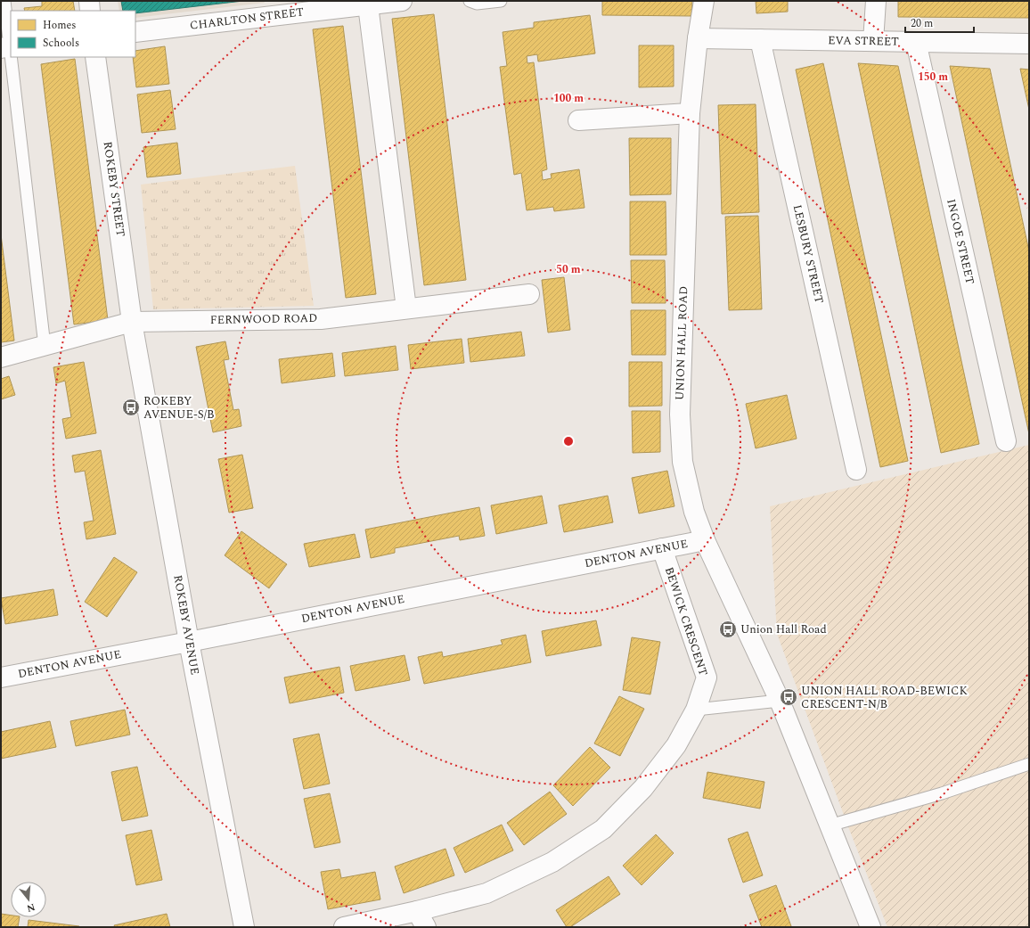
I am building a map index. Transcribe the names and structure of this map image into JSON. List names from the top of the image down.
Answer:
{
  "streets": {
    "street": [
      "CHARLTON STREET",
      "EVA STREET",
      "ROKEBY STREET",
      "INGOE STREET",
      "LESBURY STREET",
      "FERNWOOD ROAD",
      "UNION HALL ROAD",
      "DENTON AVENUE",
      "BEWICK CRESCENT",
      "ROKEBY AVENUE"
    ]
  },
  "crossings": [
    ["EVA STREET", "INGOE STREET"],
    ["EVA STREET", "LESBURY STREET"],
    ["EVA STREET", "UNION HALL ROAD"],
    ["ROKEBY STREET", "FERNWOOD ROAD"],
    ["ROKEBY STREET", "ROKEBY AVENUE"],
    ["FERNWOOD ROAD", "ROKEBY AVENUE"],
    ["UNION HALL ROAD", "DENTON AVENUE"],
    ["DENTON AVENUE", "BEWICK CRESCENT"],
    ["DENTON AVENUE", "ROKEBY AVENUE"]
  ],
  "places": {
    "bus stop": ["ROKEBY AVENUE-S/B", "Union Hall Road", "UNION HALL ROAD-BEWICK CRESCENT-N/B"]
  },
  "legend": ["Homes", "Schools"],
  "scale_bar": "20 m",
  "north": "bottom",
  "rings": ["150 m", "100 m", "50 m"]
}
